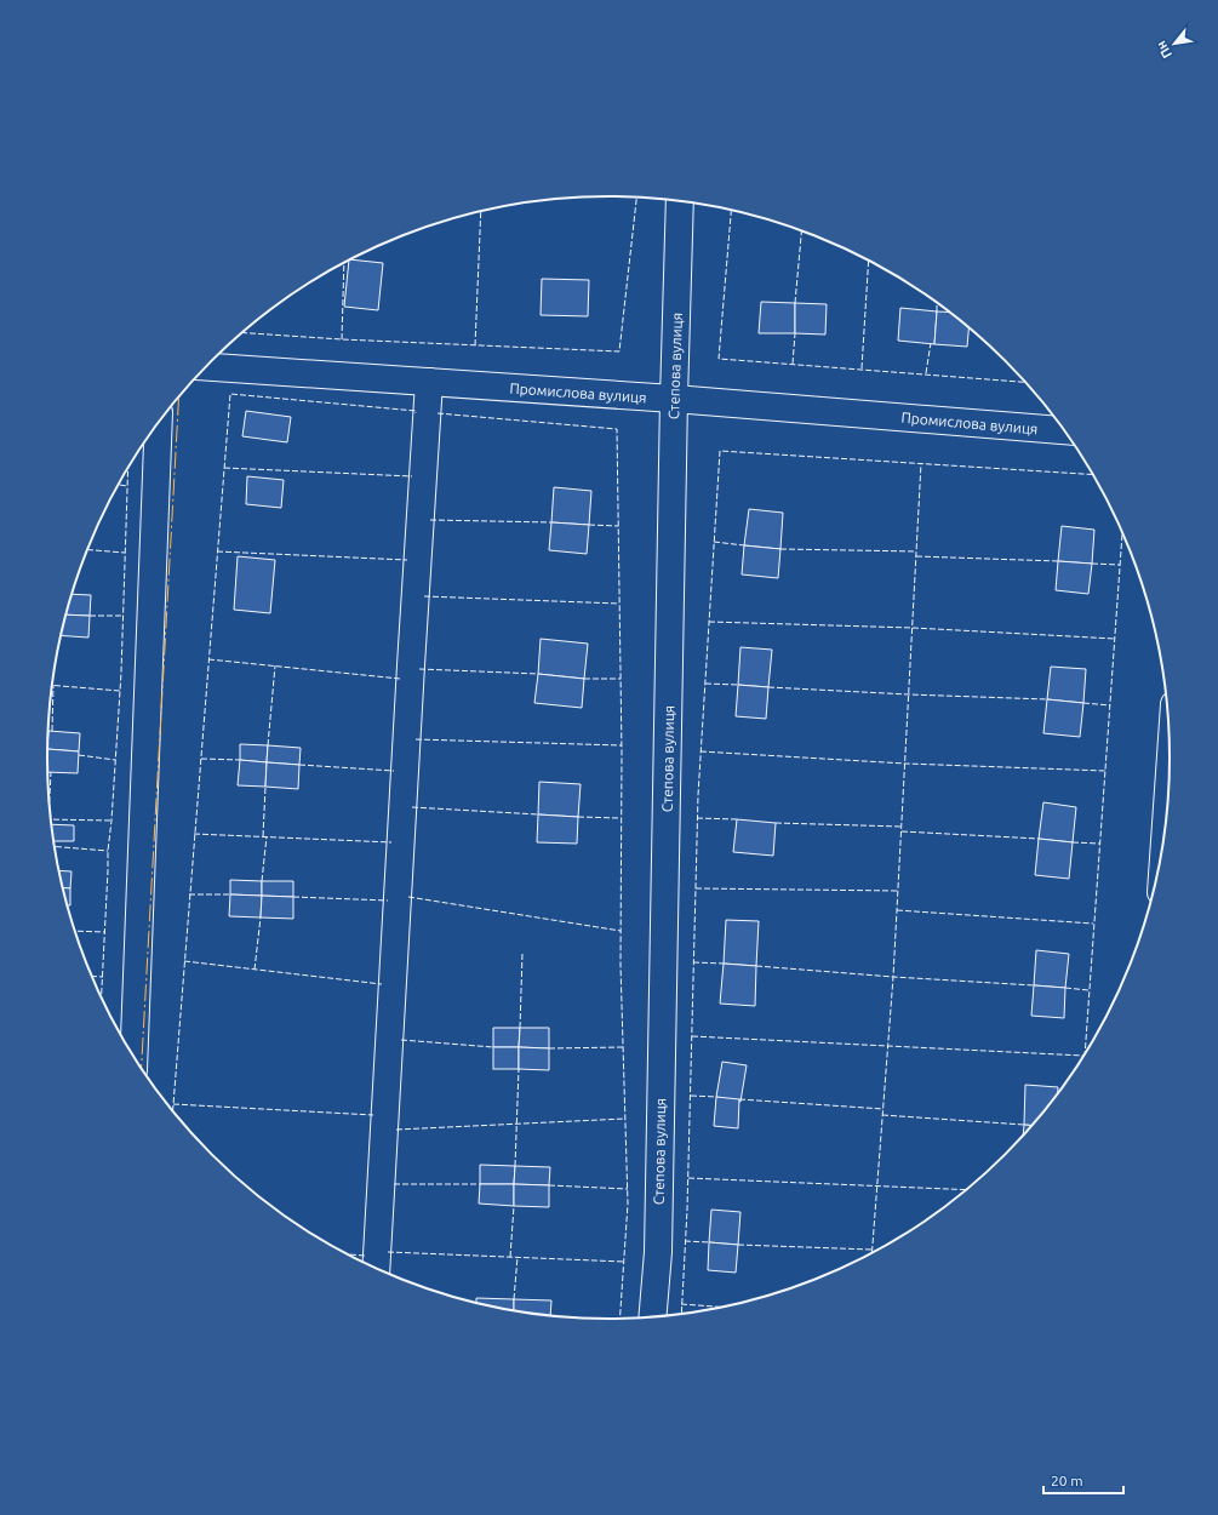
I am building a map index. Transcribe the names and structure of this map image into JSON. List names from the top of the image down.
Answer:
{
  "streets": {
    "street": ["Степова вулиця", "Промислова вулиця"]
  },
  "crossings": [
    ["Степова вулиця", "Промислова вулиця"]
  ],
  "scale_bar": "20 m",
  "north": "bottom left"
}
